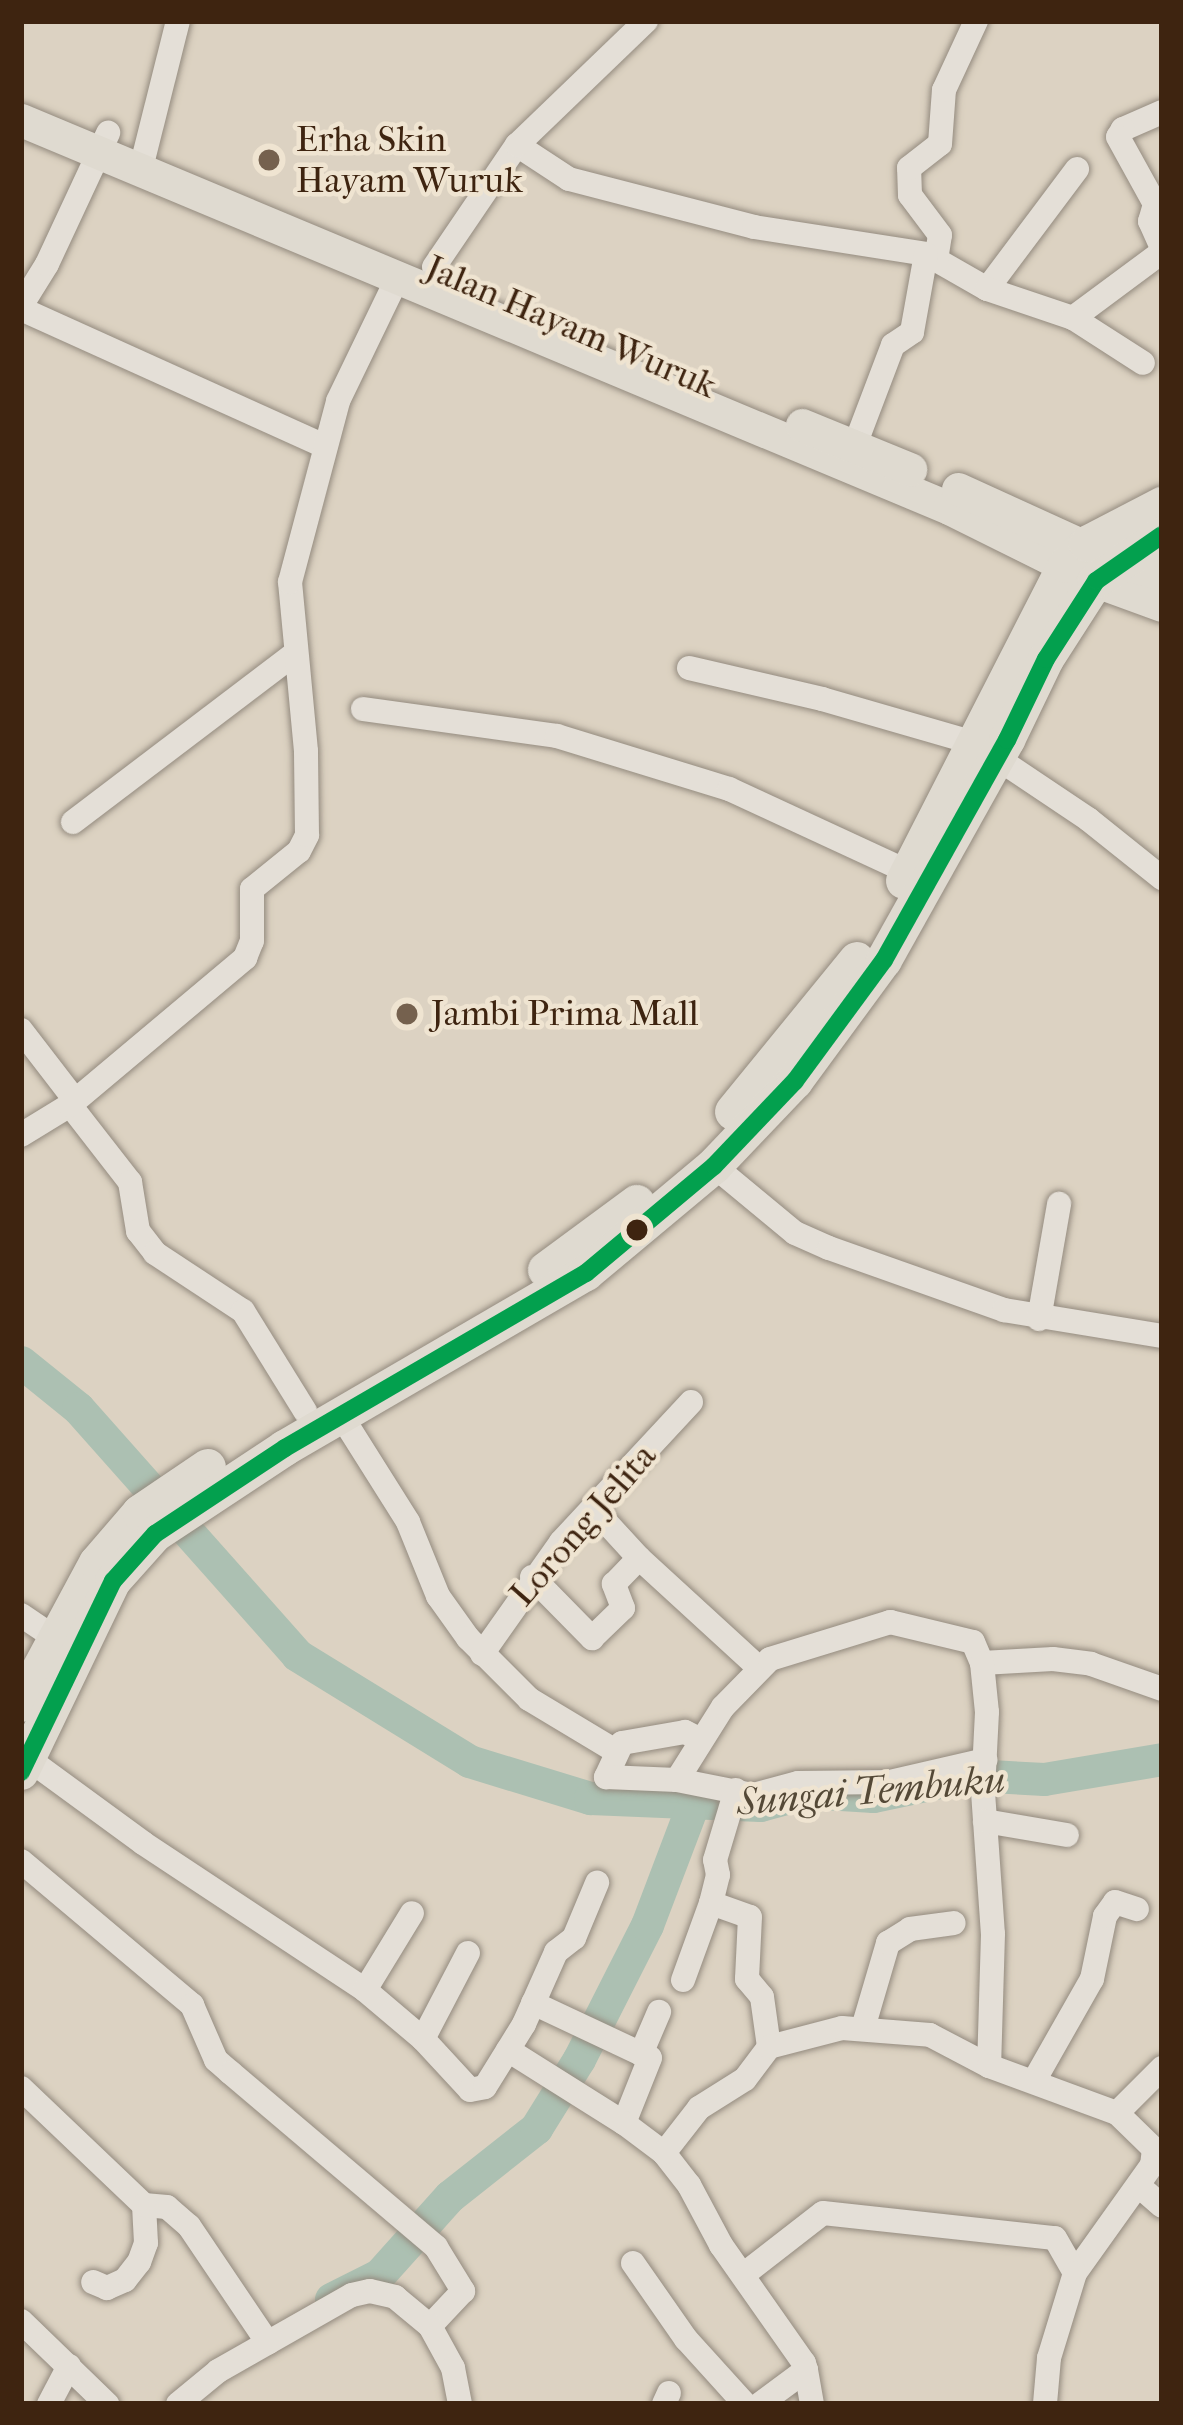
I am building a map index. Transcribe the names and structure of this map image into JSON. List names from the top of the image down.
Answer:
{
  "streets": {
    "main road": ["Jalan Hayam Wuruk"],
    "street": ["Lorong Jelita"]
  },
  "water": ["Sungai Tembuku"],
  "places": ["Erha Skin Hayam Wuruk", "Jambi Prima Mall"]
}
